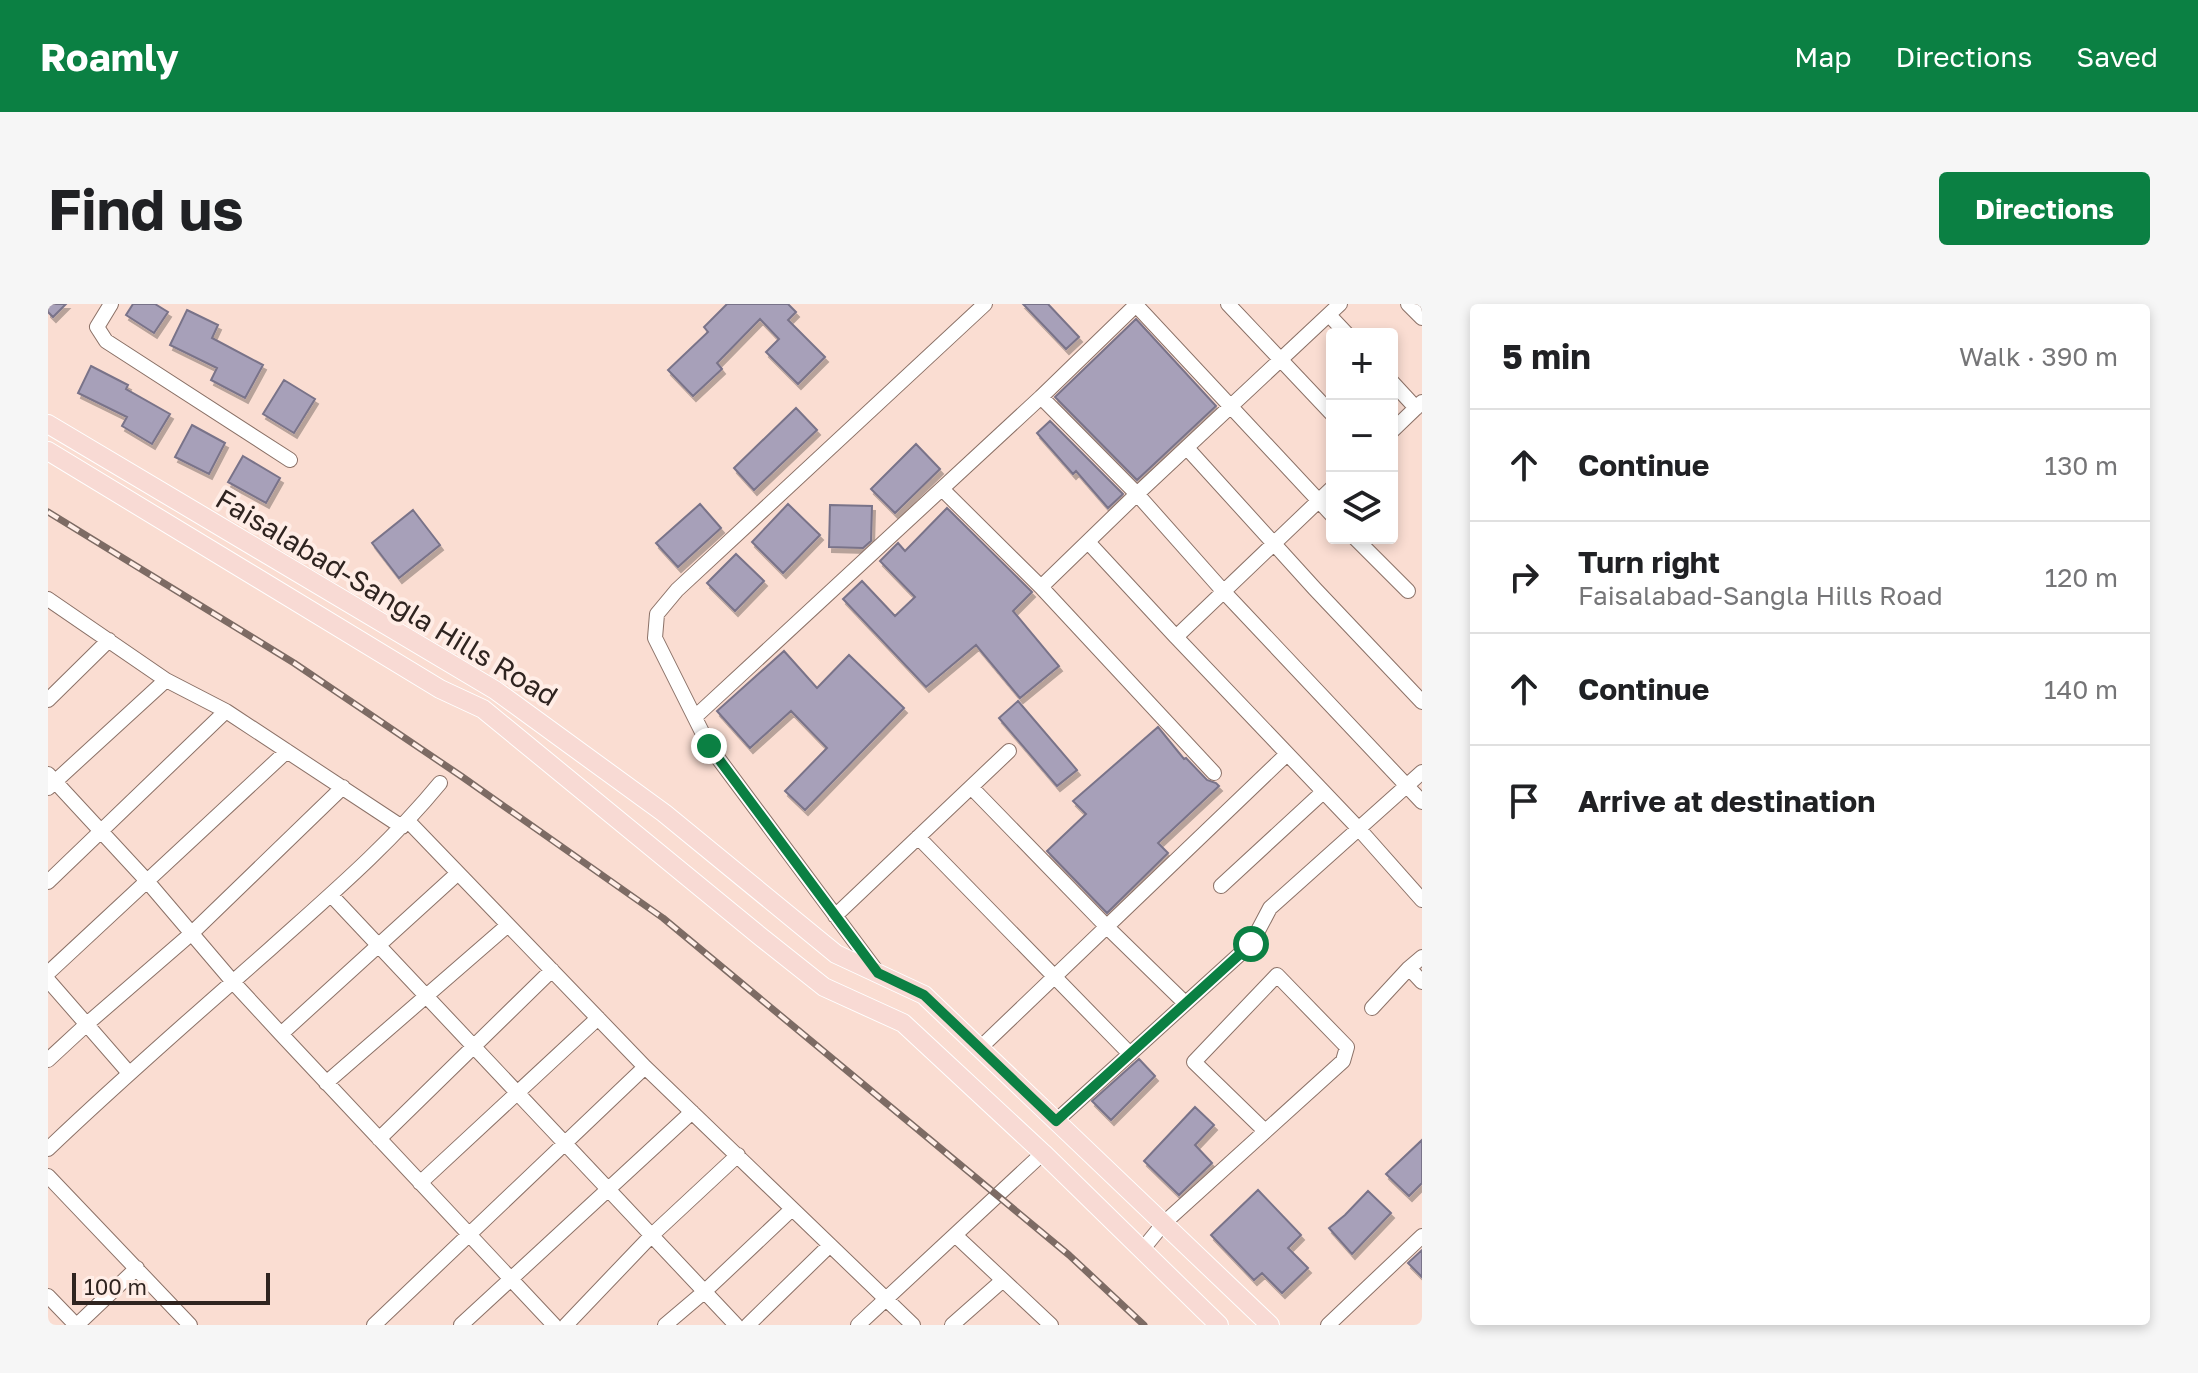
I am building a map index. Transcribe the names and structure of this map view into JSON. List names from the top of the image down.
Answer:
{
  "streets": {
    "main road": ["Faisalabad-Sangla Hills Road"]
  },
  "scale_bar": "100 m",
  "page": {
    "header": "Roamly",
    "nav": ["Map", "Directions", "Saved"],
    "buttons": "Directions",
    "title": "Find us",
    "heading": ["5 min", "Walk · 390 m"],
    "map_buttons": ["+", "−"],
    "list": [
      ["Continue", "130 m"],
      ["Turn right", "Faisalabad-Sangla Hills Road", "120 m"],
      ["Continue", "140 m"],
      "Arrive at destination"
    ],
    "scale": "100 m"
  }
}
